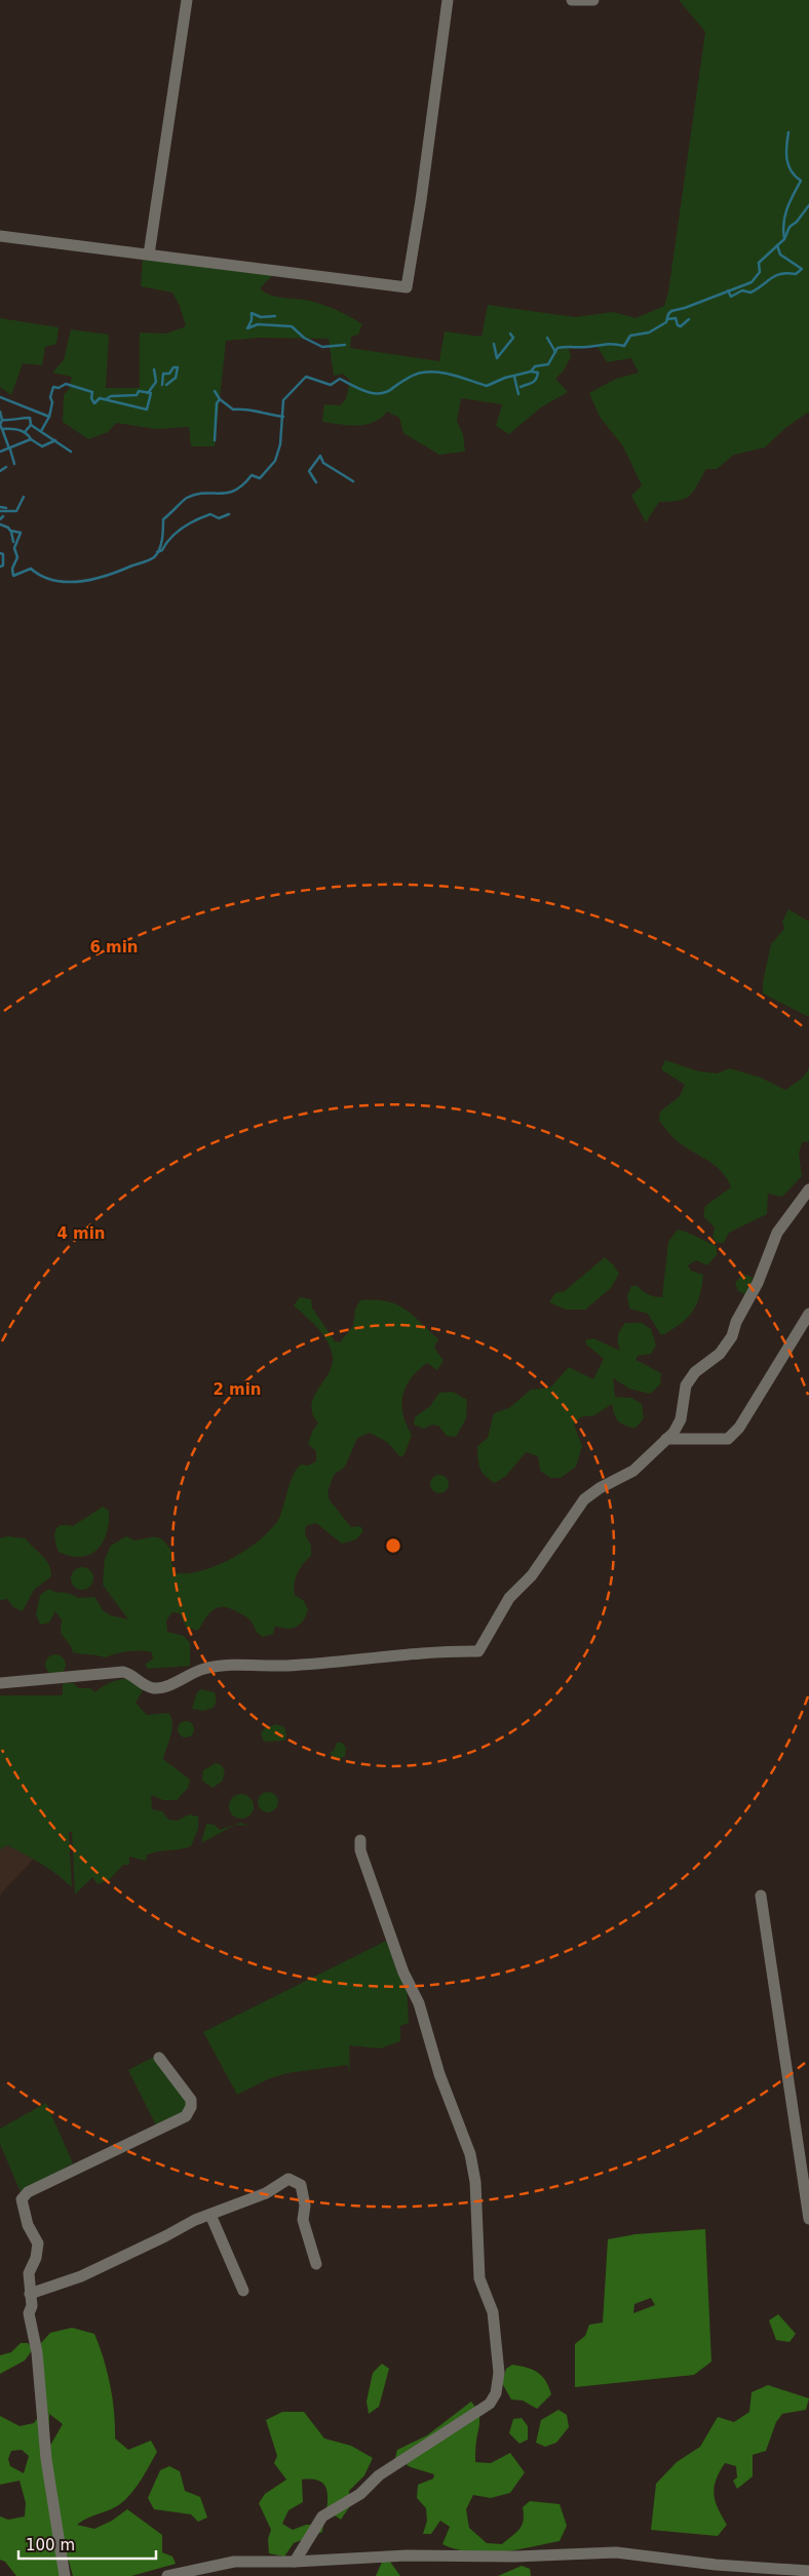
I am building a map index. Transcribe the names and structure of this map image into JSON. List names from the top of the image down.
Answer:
{
  "scale_bar": "100 m",
  "rings": ["6 min", "4 min", "2 min"]
}
